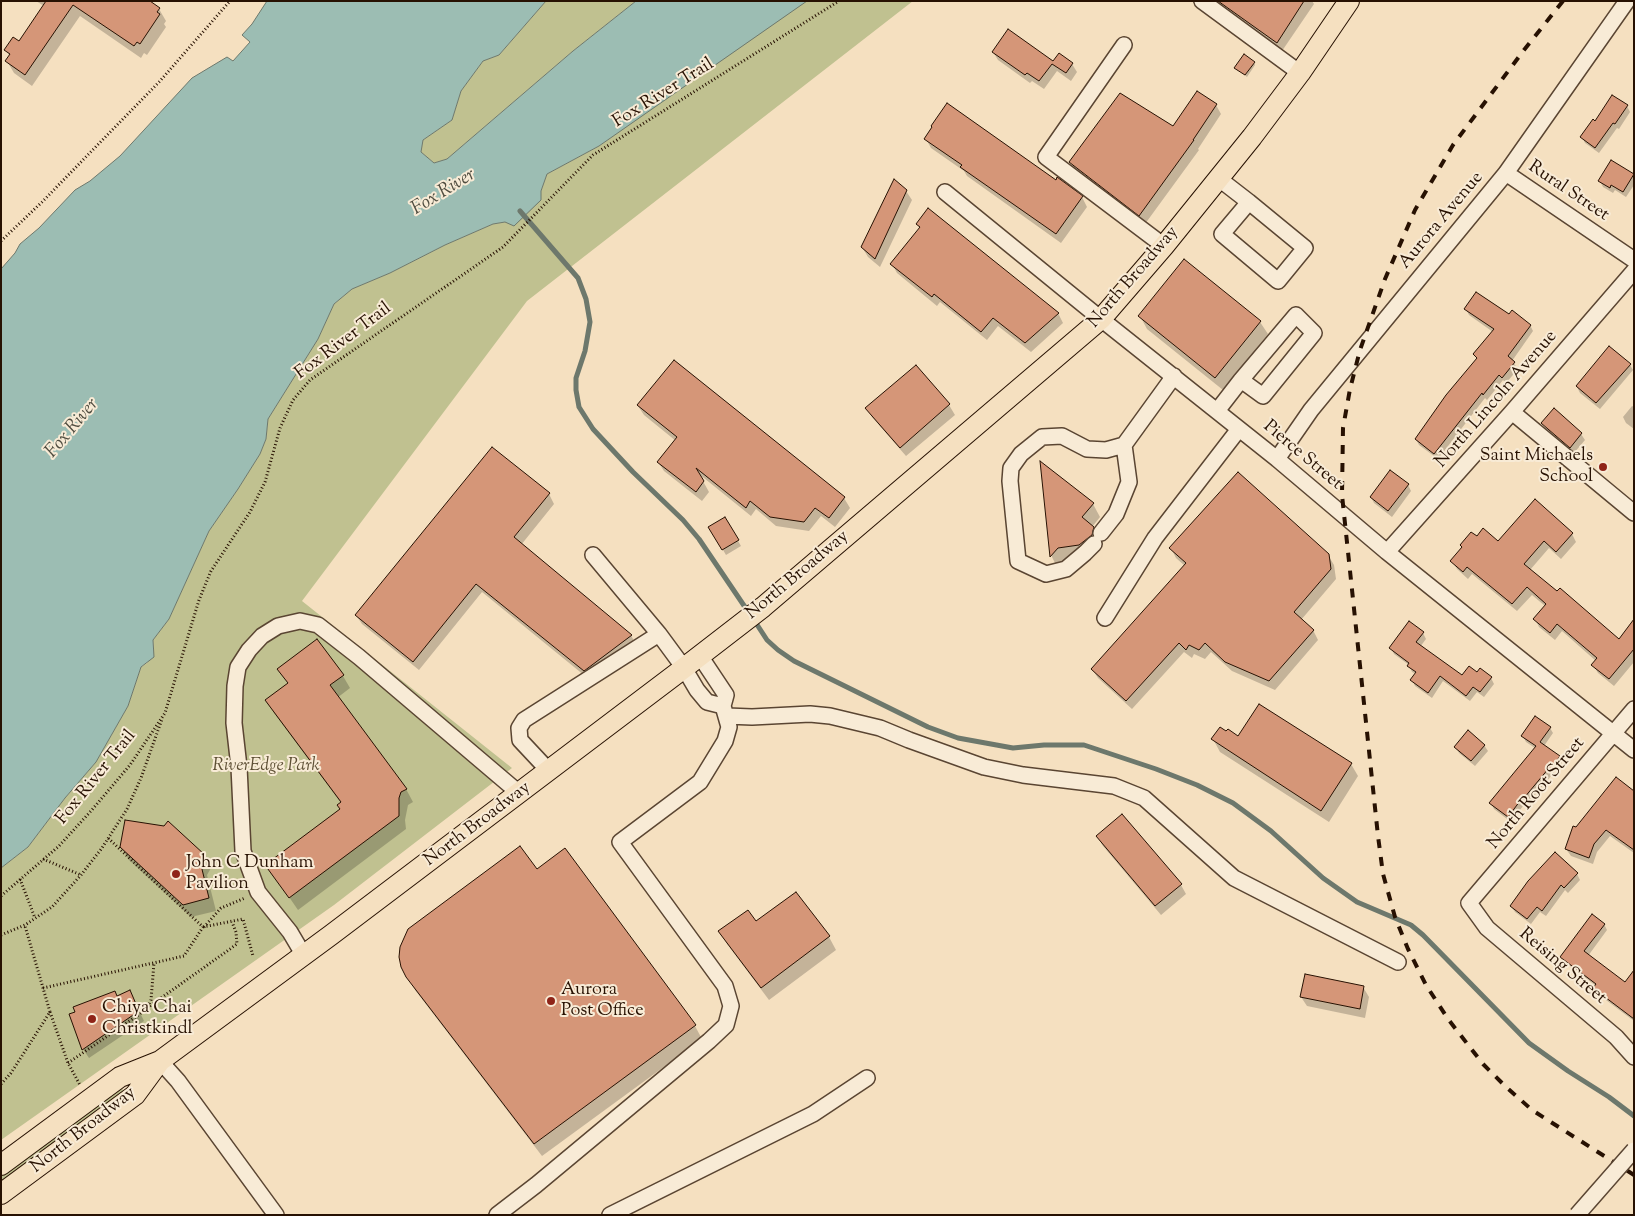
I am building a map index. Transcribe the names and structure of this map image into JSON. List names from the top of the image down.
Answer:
{
  "streets": {
    "main road": ["North Broadway"],
    "street": [
      "Rural Street",
      "Aurora Avenue",
      "North Lincoln Avenue",
      "Pierce Street",
      "North Root Street",
      "Reising Street"
    ],
    "path": ["Fox River Trail"]
  },
  "crossings": [
    ["Rural Street", "Aurora Avenue"],
    ["Aurora Avenue", "Pierce Street"],
    ["North Broadway", "Pierce Street"],
    ["North Lincoln Avenue", "Pierce Street"],
    ["Pierce Street", "North Root Street"],
    ["North Root Street", "Reising Street"]
  ],
  "water": ["Fox River"],
  "parks": ["RiverEdge Park"],
  "places": [
    "Saint Michaels School",
    "John C Dunham Pavilion",
    "Aurora Post Office",
    "Chiya Chai Christkindl"
  ]
}
